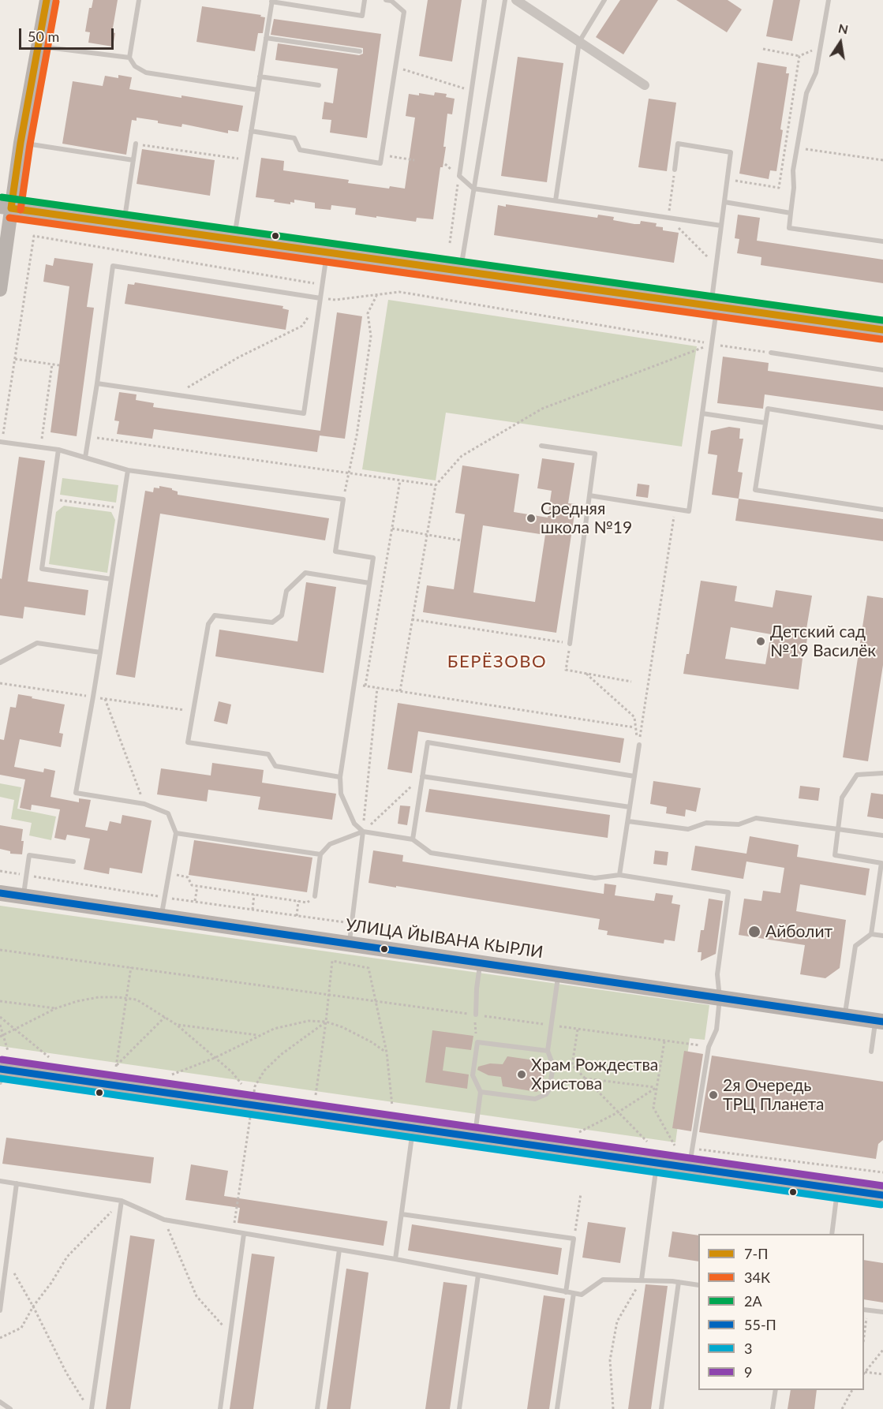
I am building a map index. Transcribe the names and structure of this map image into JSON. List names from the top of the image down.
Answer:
{
  "streets": {
    "main road": ["УЛИЦА ЙЫВАНА КЫРЛИ"]
  },
  "districts": ["БЕРЁЗОВО"],
  "places": [
    "Средняя школа №19",
    "Детский сад №19 Василёк",
    "Айболит",
    "Храм Рождества Христова",
    "2я Очередь ТРЦ Планета"
  ],
  "lines": [
    "transit line 7-П",
    "transit line 34К",
    "transit line 2А",
    "transit line 55-П",
    "transit line 9",
    "transit line 3"
  ],
  "legend": [
    "7-П",
    "34К",
    "2А",
    "55-П",
    "3",
    "9"
  ],
  "scale_bar": "50 m",
  "north": "top"
}
